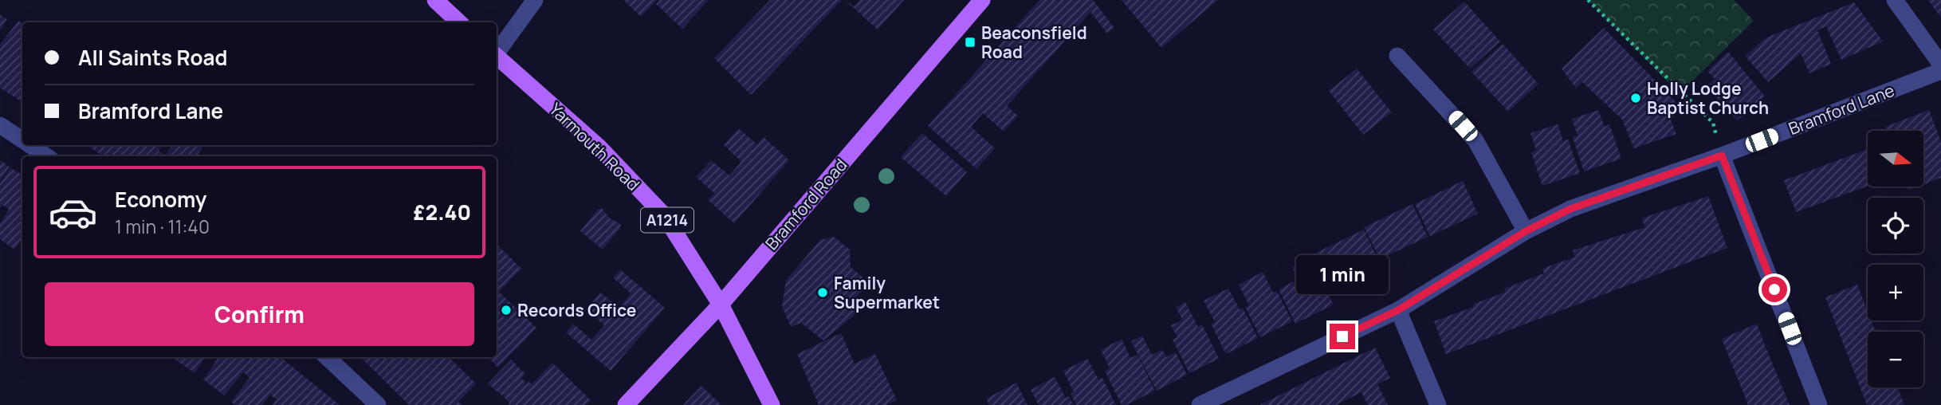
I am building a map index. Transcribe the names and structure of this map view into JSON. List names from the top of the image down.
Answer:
{
  "streets": {
    "main road": ["Yarmouth Road", "Bramford Road", "A1214"],
    "street": ["Bramford Lane"]
  },
  "crossings": [
    ["Yarmouth Road", "Bramford Road"],
    ["Yarmouth Road", "A1214"],
    ["Bramford Road", "A1214"]
  ],
  "places": {
    "transit": ["Beaconsfield Road"],
    "other": ["Holly Lodge Baptist Church", "Family Supermarket", "Records Office"]
  },
  "north": "right",
  "page": {
    "banner": ["All Saints Road", "Bramford Lane"],
    "map_buttons": ["+", "−"],
    "list": [
      {
        "name": "Economy",
        "note": "1 min · 11:40",
        "value": "£2.40"
      }
    ],
    "bubble": "1 min",
    "buttons": "Confirm"
  }
}
